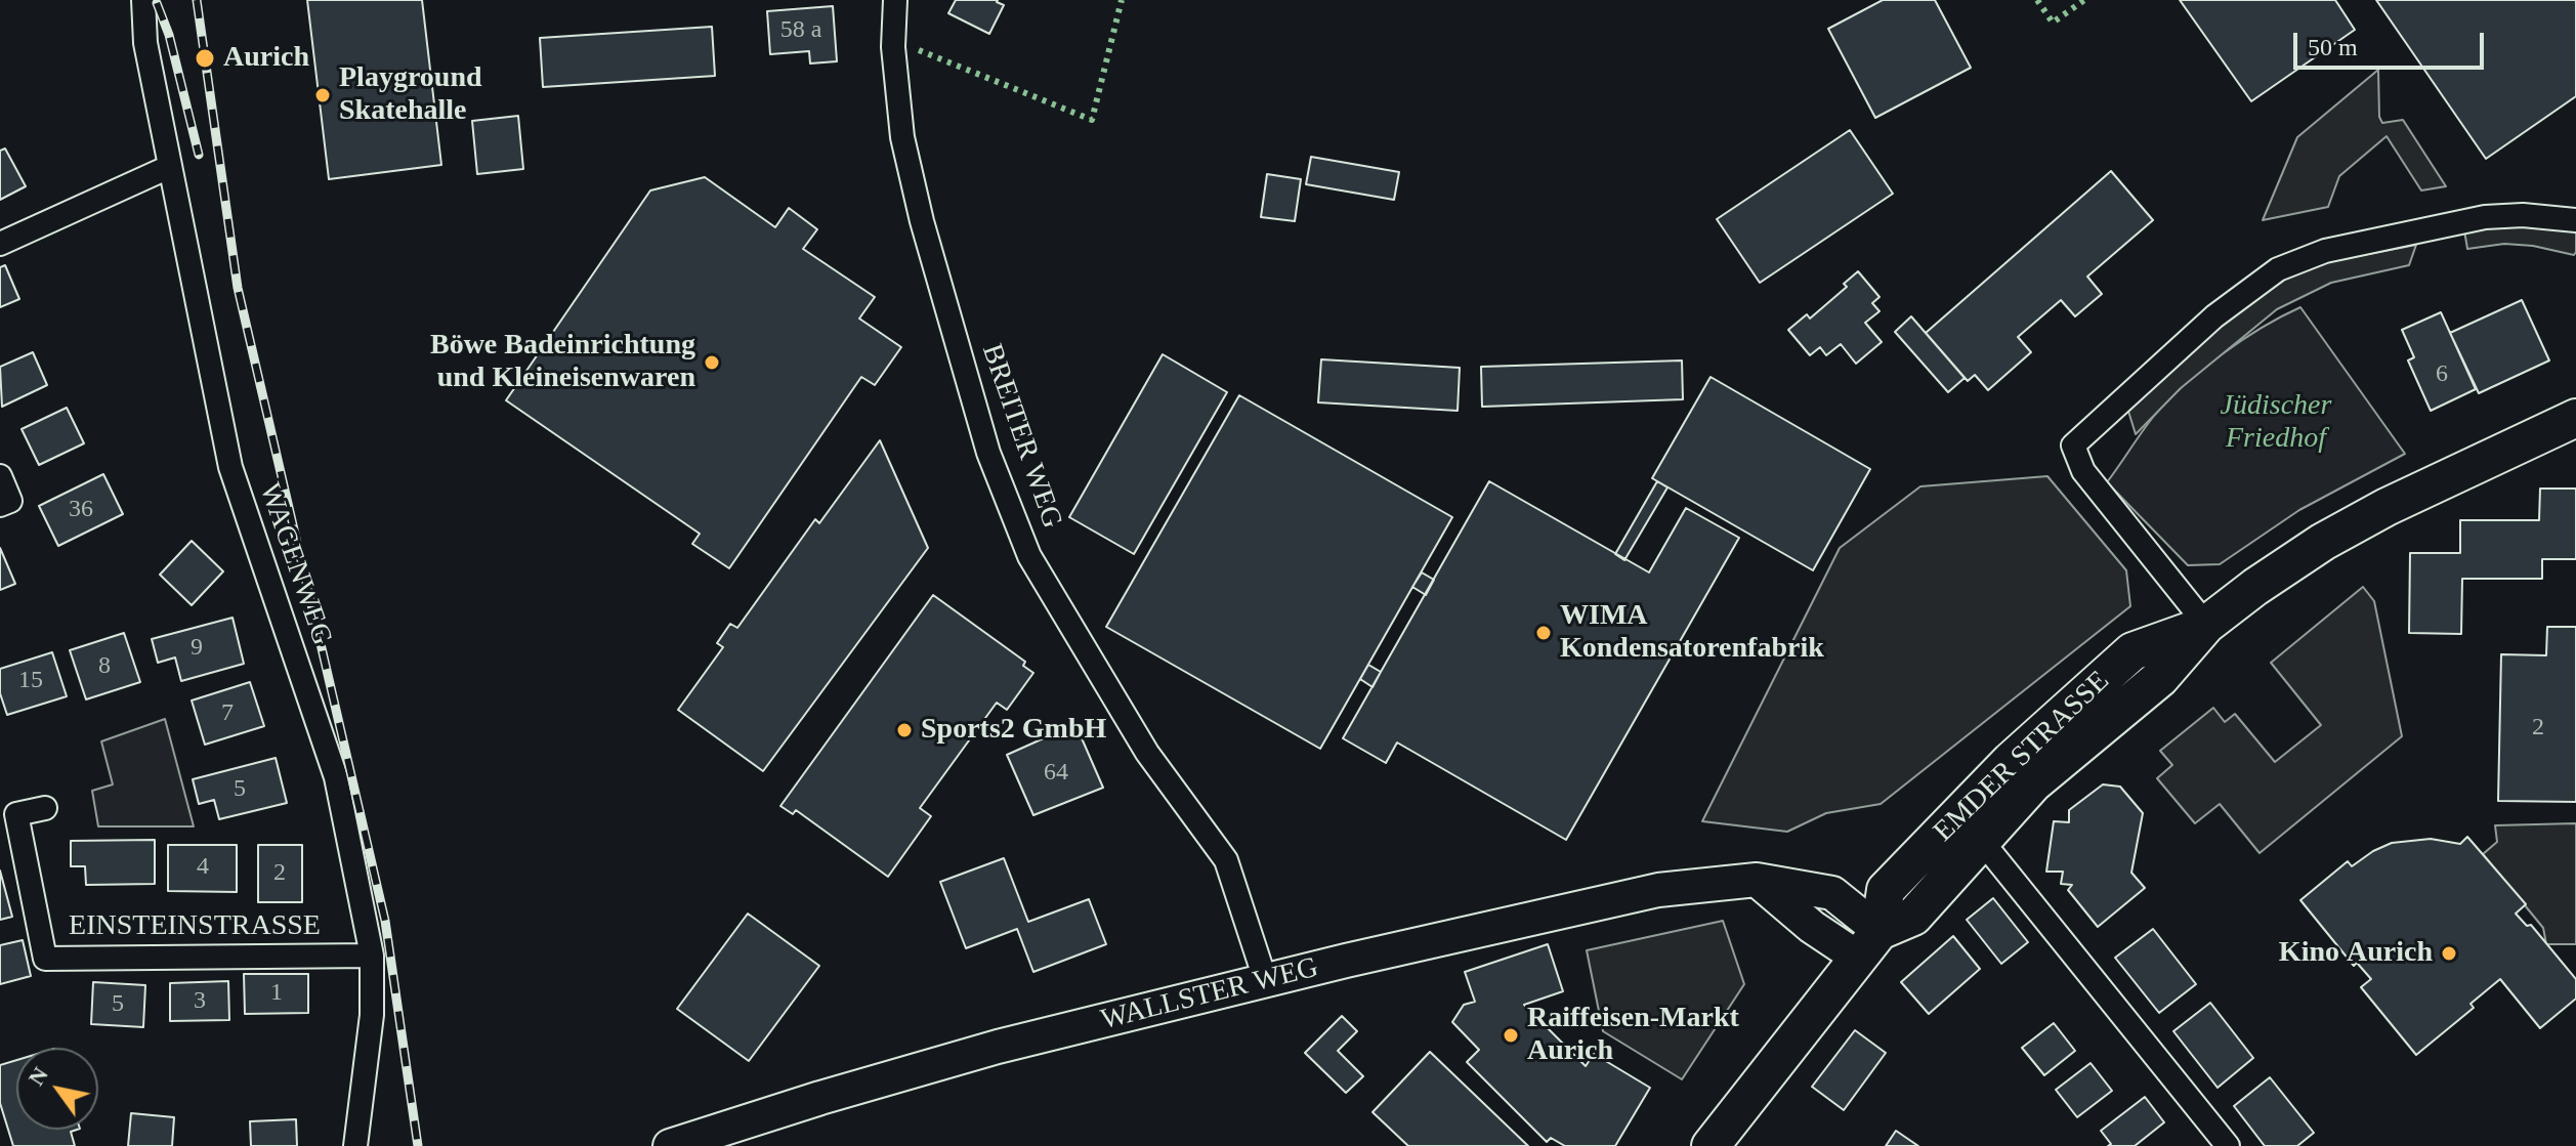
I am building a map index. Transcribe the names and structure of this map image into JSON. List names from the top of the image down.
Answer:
{
  "streets": {
    "main road": ["EMDER STRASSE"],
    "street": [
      "BREITER WEG",
      "WAGENWEG",
      "EINSTEINSTRASSE",
      "WALLSTER WEG"
    ]
  },
  "crossings": [
    ["BREITER WEG", "WALLSTER WEG"],
    ["WAGENWEG", "EINSTEINSTRASSE"],
    ["EMDER STRASSE", "WALLSTER WEG"]
  ],
  "parks": ["Jüdischer Friedhof"],
  "places": [
    "Aurich",
    "Playground Skatehalle",
    "Böwe Badeinrichtung und Kleineisenwaren",
    "WIMA Kondensatorenfabrik",
    "Sports2 GmbH",
    "Kino Aurich",
    "Raiffeisen-Markt Aurich"
  ],
  "house_numbers": [
    "58 a",
    "6",
    "36",
    "9",
    "8",
    "15",
    "7",
    "2",
    "64",
    "5",
    "4",
    "2",
    "1",
    "3",
    "5"
  ],
  "scale_bar": "50 m",
  "north": "top left"
}
